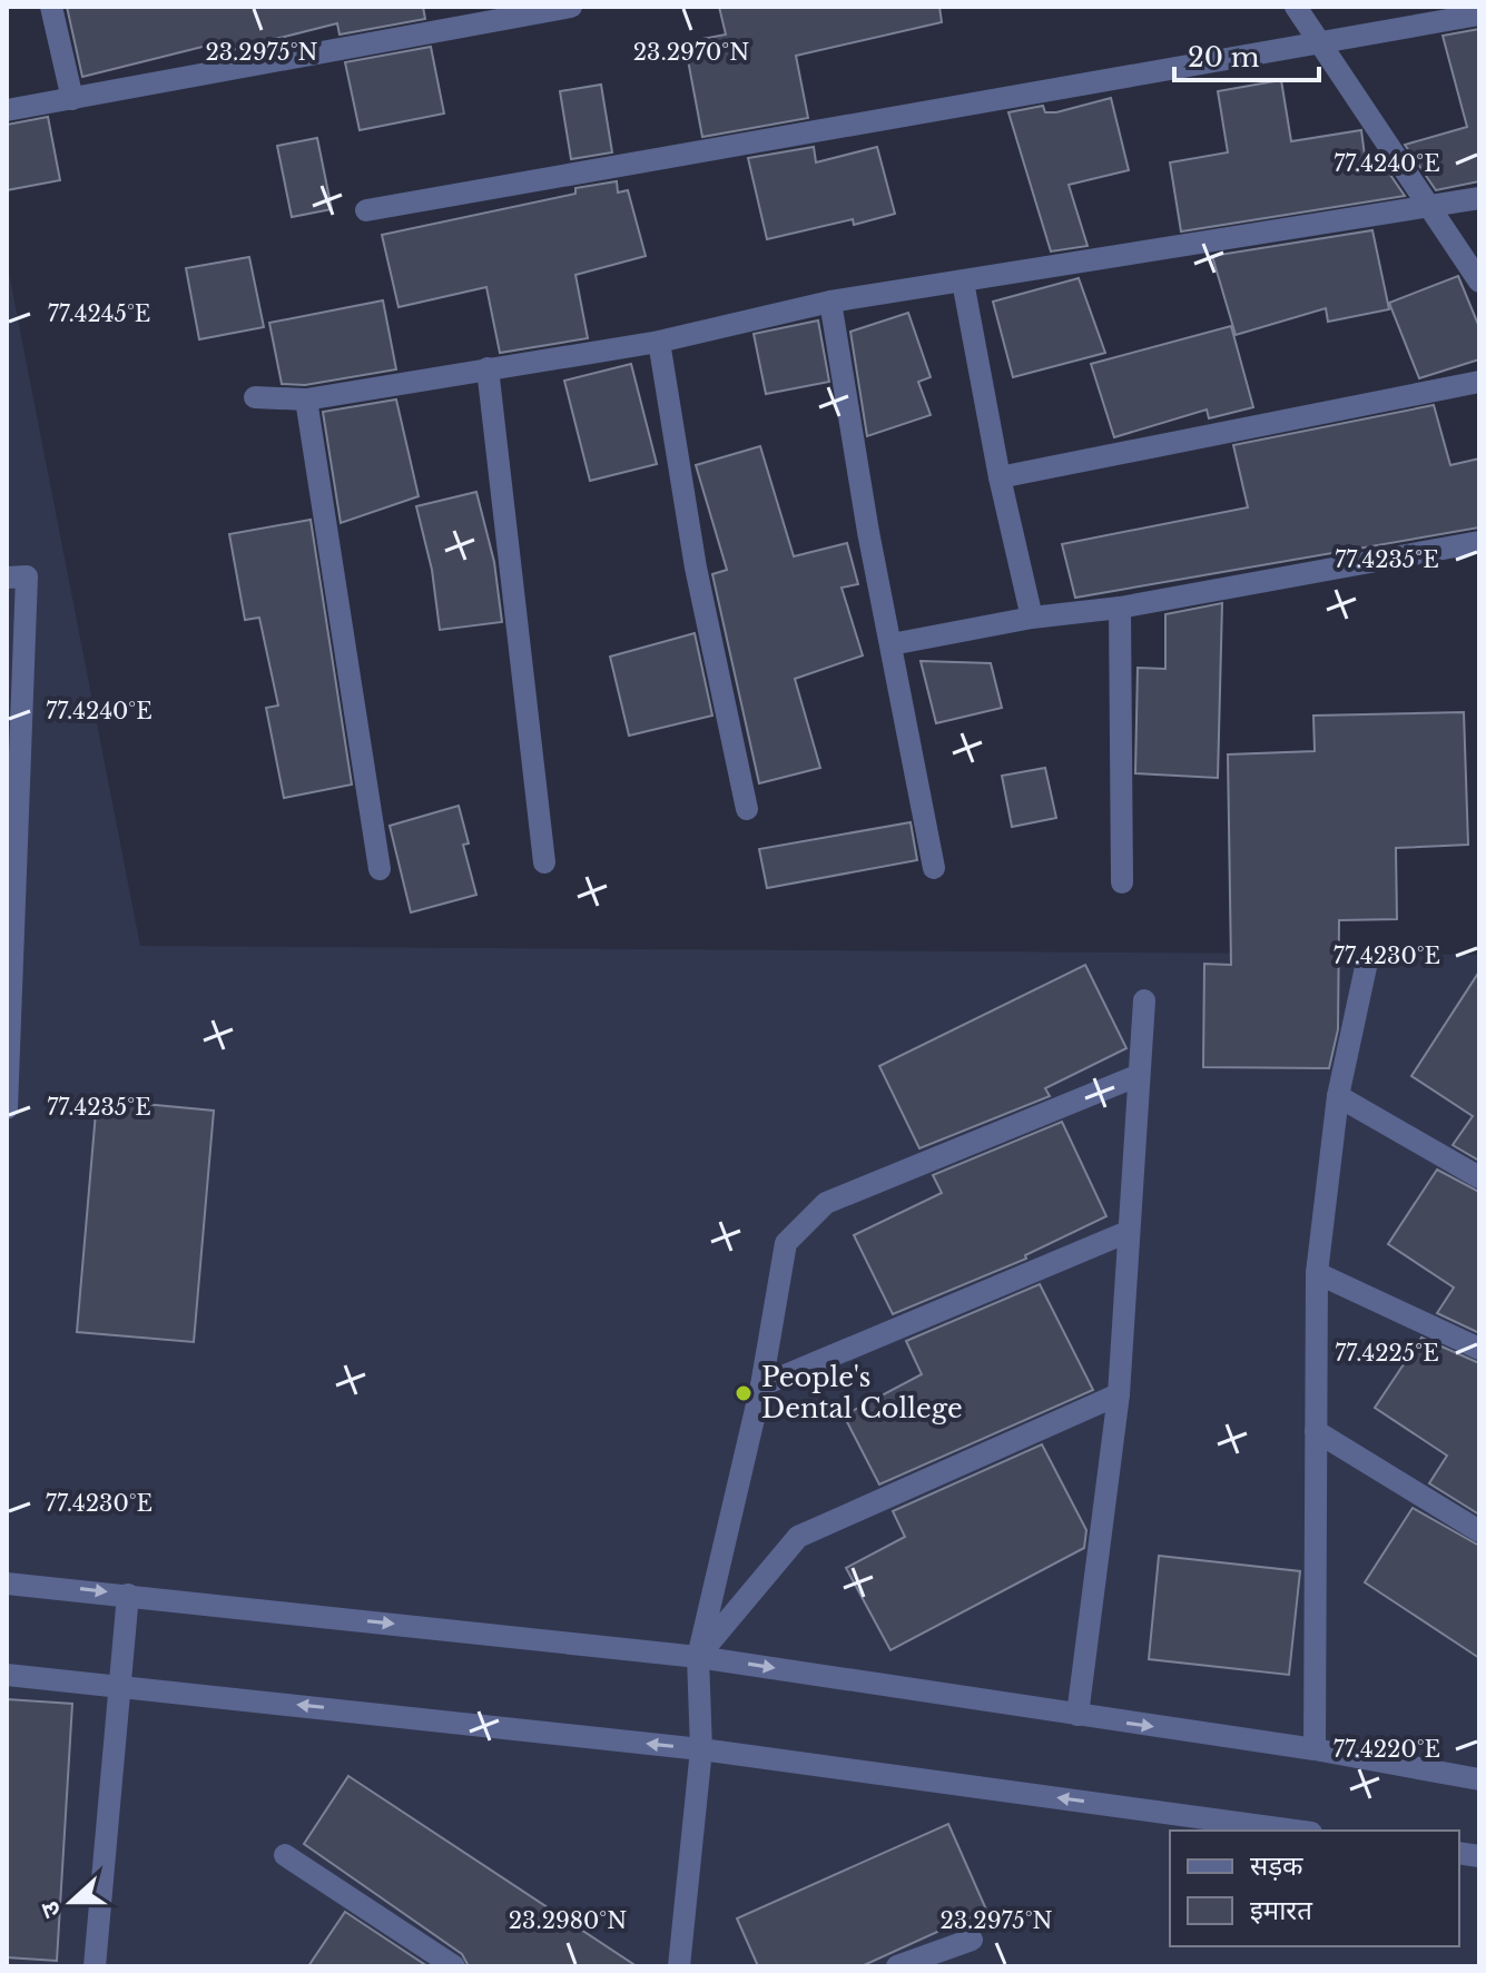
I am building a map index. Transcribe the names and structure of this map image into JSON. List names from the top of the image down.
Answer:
{
  "places": ["People's Dental College"],
  "legend": ["सड़क", "इमारत"],
  "scale_bar": "20 m",
  "north": "left",
  "coordinates": [
    "23.2975°N",
    "23.2970°N",
    "77.4240°E",
    "77.4245°E",
    "77.4235°E",
    "77.4230°E",
    "77.4225°E",
    "77.4220°E",
    "23.2980°N"
  ]
}
